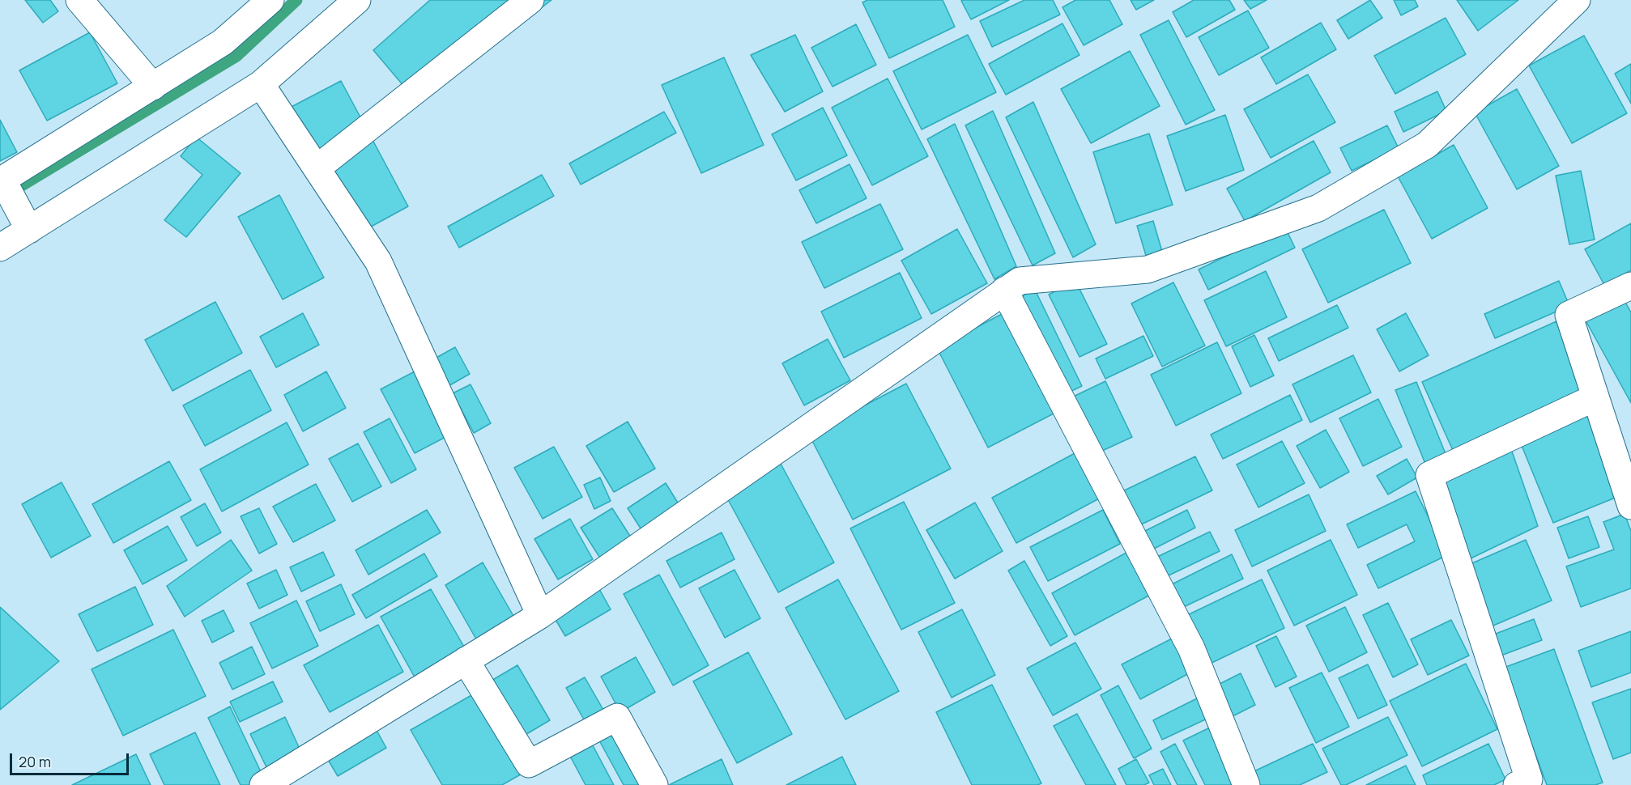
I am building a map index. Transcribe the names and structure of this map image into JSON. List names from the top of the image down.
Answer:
{
  "scale_bar": "20 m"
}
